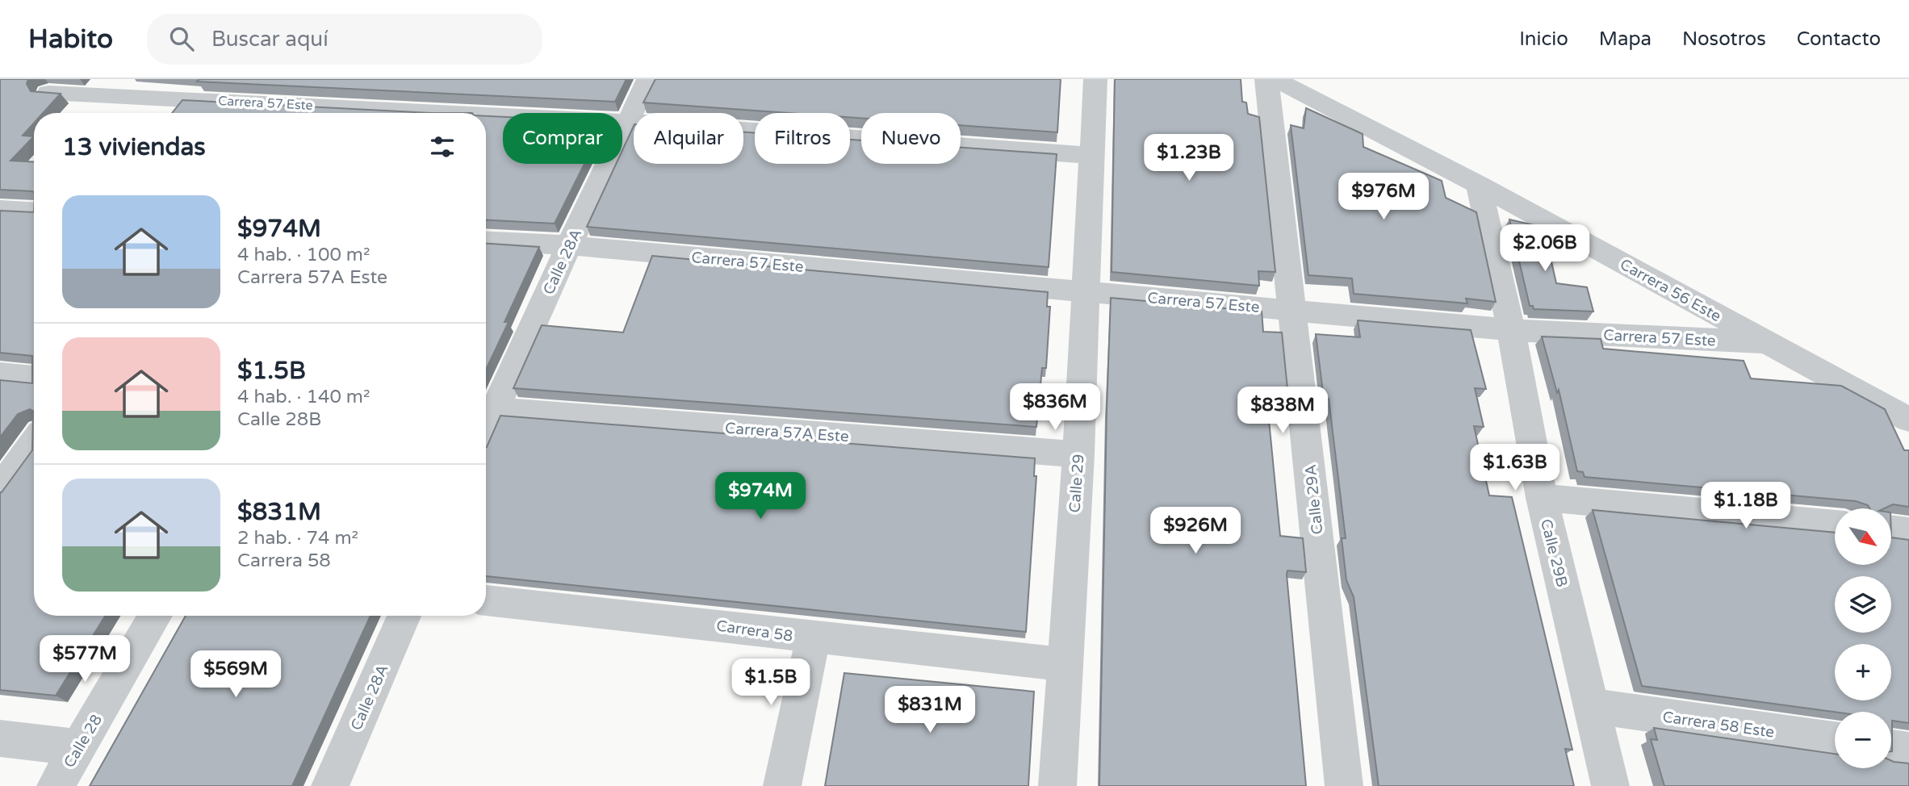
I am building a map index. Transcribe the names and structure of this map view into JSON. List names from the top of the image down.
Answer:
{
  "streets": {
    "street": [
      "Carrera 57 Este",
      "Calle 28A",
      "Carrera 56 Este",
      "Carrera 57A Este",
      "Calle 29",
      "Calle 29A",
      "Calle 29B",
      "Carrera 58",
      "Carrera 58 Este",
      "Calle 28"
    ]
  },
  "crossings": [
    ["Carrera 57 Este", "Calle 28A"],
    ["Carrera 57 Este", "Carrera 56 Este"],
    ["Carrera 57 Este", "Calle 29"],
    ["Carrera 57 Este", "Calle 29A"],
    ["Carrera 57 Este", "Calle 29B"],
    ["Calle 28A", "Carrera 57A Este"],
    ["Carrera 56 Este", "Calle 29B"],
    ["Carrera 57A Este", "Calle 29"],
    ["Calle 29", "Carrera 58"],
    ["Calle 29B", "Carrera 58 Este"]
  ],
  "north": "bottom right",
  "page": {
    "header": "Habito",
    "search": "Buscar aquí",
    "nav": [
      "Inicio",
      "Mapa",
      "Nosotros",
      "Contacto"
    ],
    "chip": [
      "Comprar",
      "Alquilar",
      "Filtros",
      "Nuevo"
    ],
    "heading": "13 viviendas",
    "price": [
      "$1.23B",
      "$976M",
      "$2.06B",
      "$836M",
      "$838M",
      "$1.63B",
      "$974M",
      "$1.18B",
      "$926M",
      "$577M",
      "$569M",
      "$1.5B",
      "$831M"
    ],
    "list": [
      {
        "name": "$974M",
        "note": "4 hab. · 100 m² · Carrera 57A Este"
      },
      {
        "name": "$1.5B",
        "note": "4 hab. · 140 m² · Calle 28B"
      },
      {
        "name": "$831M",
        "note": "2 hab. · 74 m² · Carrera 58"
      }
    ],
    "map_buttons": ["+", "−"]
  }
}
